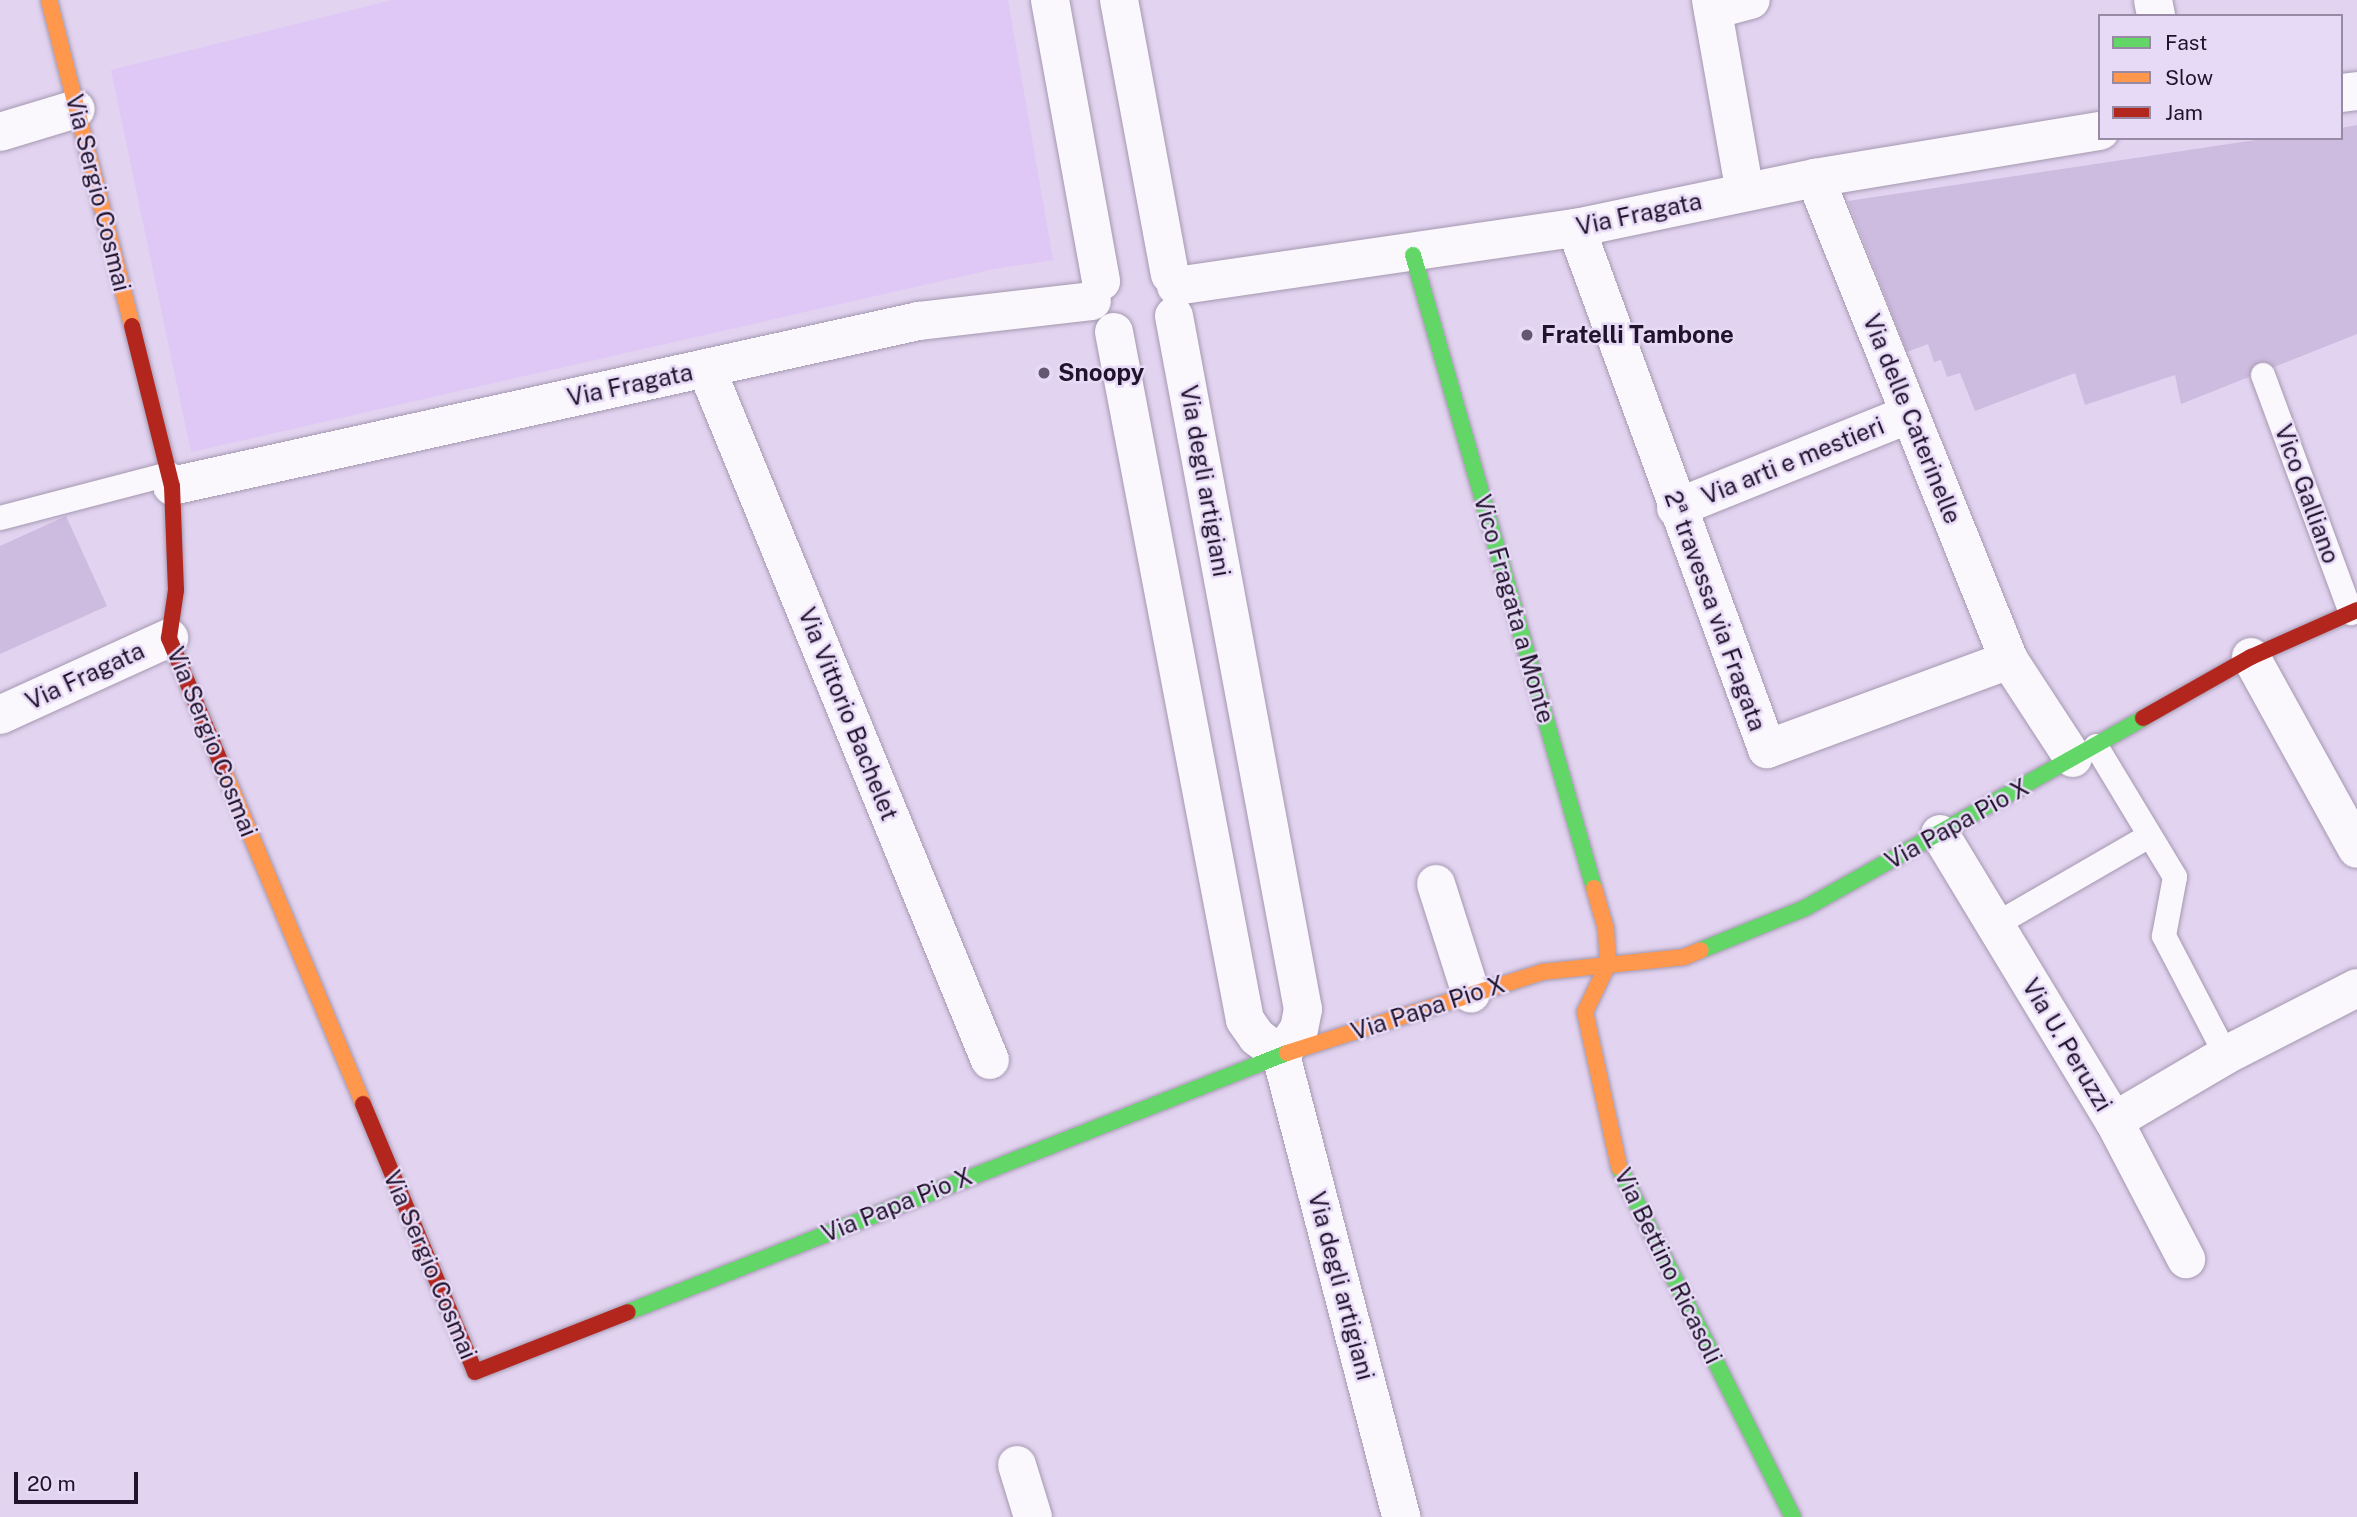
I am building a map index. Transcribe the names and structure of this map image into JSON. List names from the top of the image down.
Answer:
{
  "streets": {
    "street": [
      "Via Sergio Cosmai",
      "Via Fragata",
      "Via delle Caterinelle",
      "Via arti e mestieri",
      "Via degli artigiani",
      "Vico Fragata a Monte",
      "2ª travessa via Fragata",
      "Via Vittorio Bachelet",
      "Via Papa Pio X",
      "Via U. Peruzzi",
      "Via Bettino Ricasoli"
    ],
    "lane": ["Vico Galliano"]
  },
  "crossings": [
    ["Via Sergio Cosmai", "Via Fragata"],
    ["Via Sergio Cosmai", "Via Papa Pio X"],
    ["Via Fragata", "Via delle Caterinelle"],
    ["Via Fragata", "Via degli artigiani"],
    ["Via Fragata", "Vico Fragata a Monte"],
    ["Via Fragata", "2ª travessa via Fragata"],
    ["Via Fragata", "Via Vittorio Bachelet"],
    ["Via delle Caterinelle", "Via arti e mestieri"],
    ["Via delle Caterinelle", "2ª travessa via Fragata"],
    ["Via delle Caterinelle", "Via Papa Pio X"],
    ["Via arti e mestieri", "2ª travessa via Fragata"],
    ["Via degli artigiani", "Via Papa Pio X"],
    ["Vico Galliano", "Via Papa Pio X"],
    ["Vico Fragata a Monte", "Via Papa Pio X"],
    ["Vico Fragata a Monte", "Via Bettino Ricasoli"],
    ["Via Papa Pio X", "Via U. Peruzzi"],
    ["Via Papa Pio X", "Via Bettino Ricasoli"]
  ],
  "places": ["Fratelli Tambone", "Snoopy"],
  "legend": ["Fast", "Slow", "Jam"],
  "scale_bar": "20 m"
}
